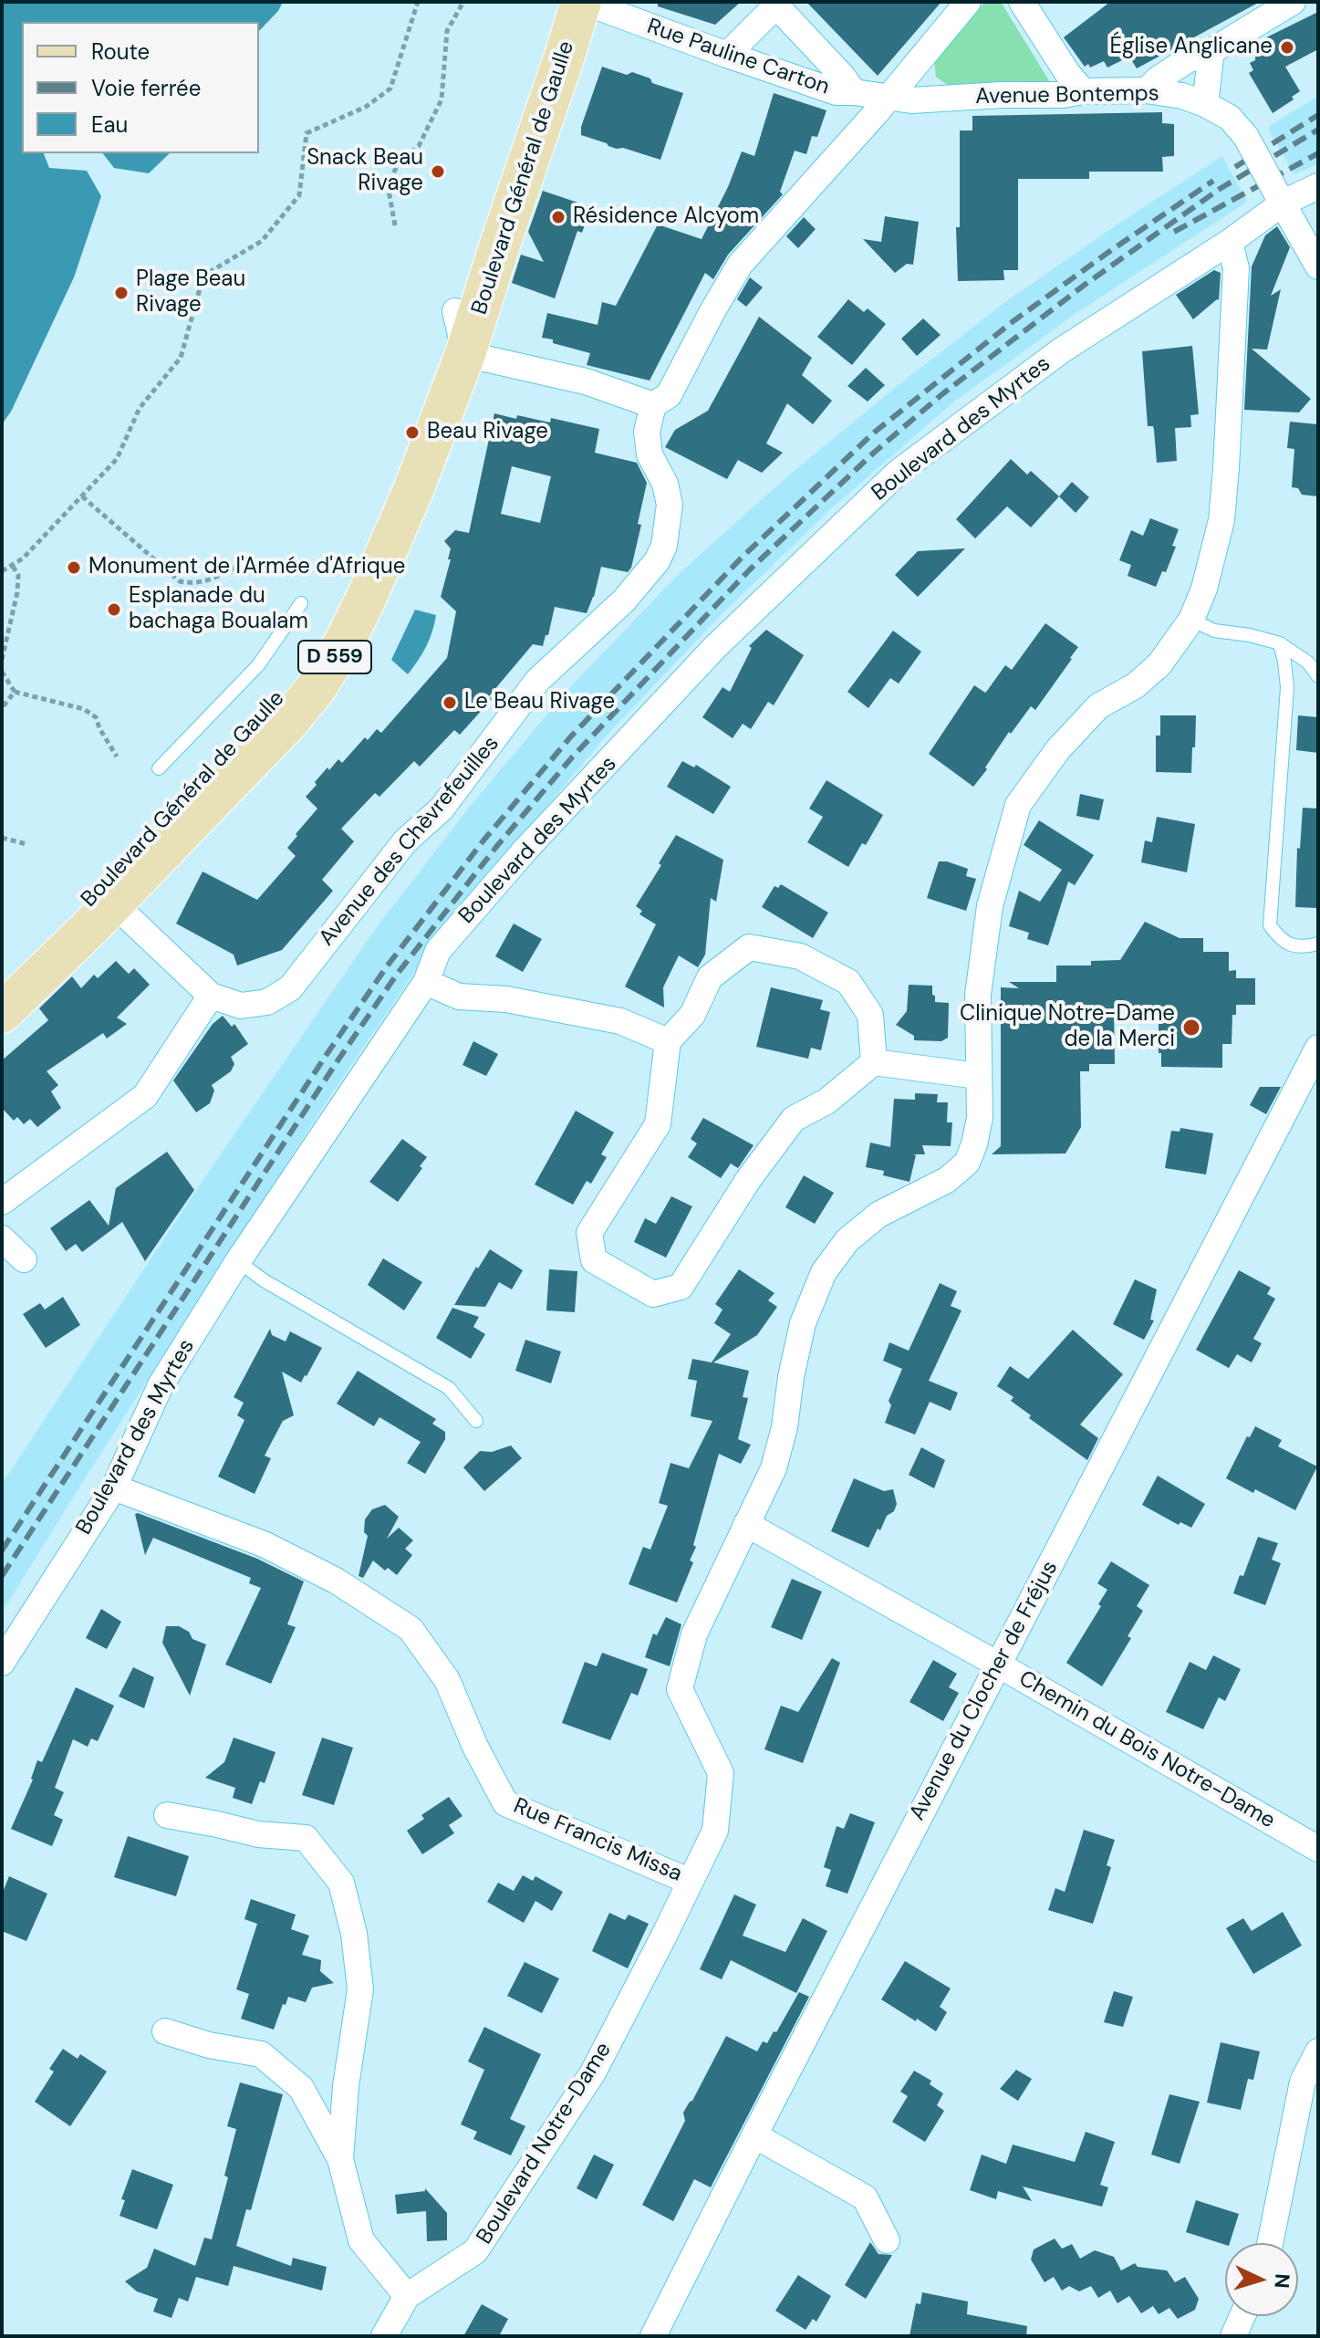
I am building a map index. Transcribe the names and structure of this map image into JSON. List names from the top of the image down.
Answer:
{
  "streets": {
    "main road": ["Boulevard Général de Gaulle", "D 559"],
    "street": [
      "Rue Pauline Carton",
      "Avenue Bontemps",
      "Boulevard des Myrtes",
      "Avenue des Chèvrefeuilles",
      "Avenue du Clocher de Fréjus",
      "Chemin du Bois Notre-Dame",
      "Rue Francis Missa",
      "Boulevard Notre-Dame"
    ]
  },
  "crossings": [
    ["Rue Pauline Carton", "Avenue Bontemps"],
    ["Rue Pauline Carton", "Boulevard Général de Gaulle"],
    ["Avenue Bontemps", "Boulevard des Myrtes"],
    ["Boulevard des Myrtes", "Rue Francis Missa"],
    ["Boulevard des Myrtes", "Boulevard Notre-Dame"],
    ["Avenue du Clocher de Fréjus", "Chemin du Bois Notre-Dame"],
    ["Chemin du Bois Notre-Dame", "Boulevard Notre-Dame"],
    ["Rue Francis Missa", "Boulevard Notre-Dame"]
  ],
  "places": [
    "Église Anglicane",
    "Snack Beau Rivage",
    "Résidence Alcyom",
    "Plage Beau Rivage",
    "Beau Rivage",
    "Monument de l'Armée d'Afrique",
    "Esplanade du bachaga Boualam",
    "Le Beau Rivage",
    "Clinique Notre-Dame de la Merci"
  ],
  "legend": ["Route", "Voie ferrée", "Eau"],
  "north": "right"
}
